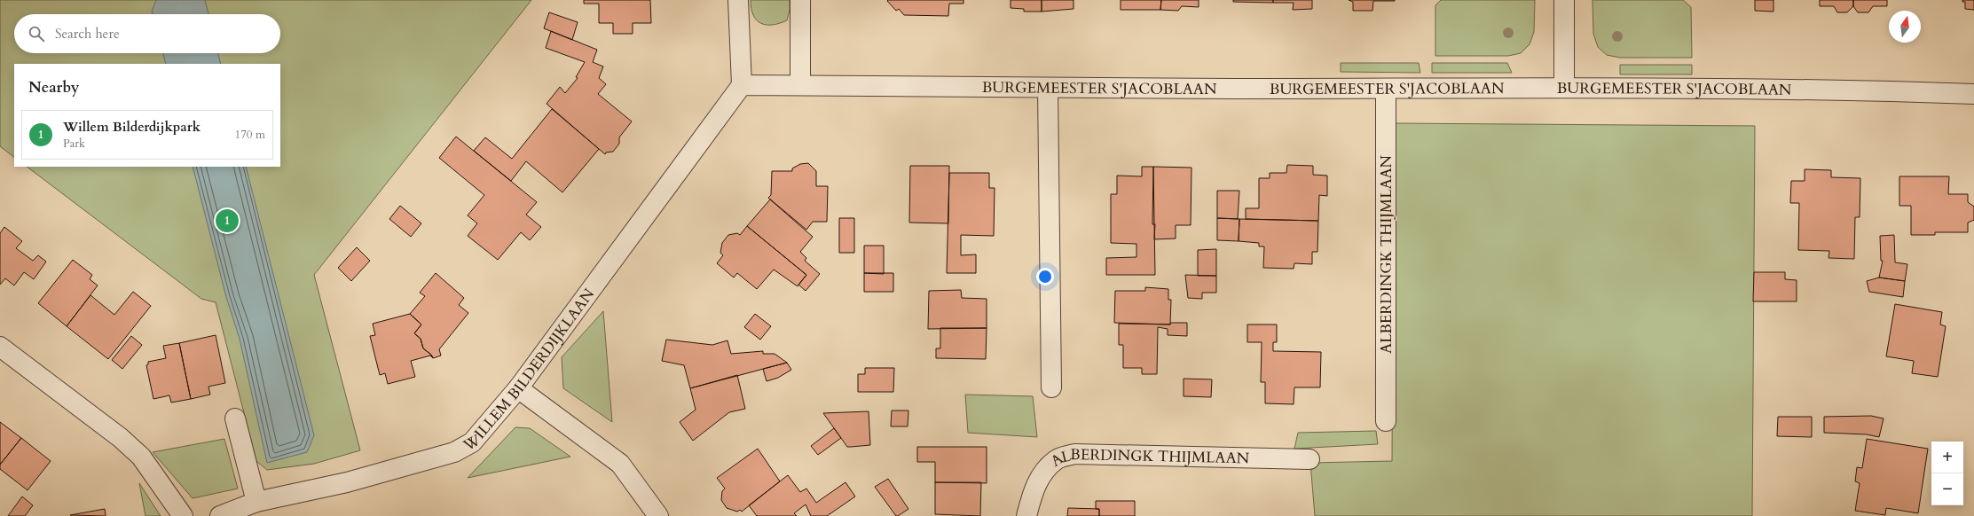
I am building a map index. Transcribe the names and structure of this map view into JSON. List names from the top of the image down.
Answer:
{
  "streets": {
    "street": ["BURGEMEESTER S'JACOBLAAN", "ALBERDINGK THIJMLAAN", "WILLEM BILDERDIJKLAAN"]
  },
  "crossings": [
    ["BURGEMEESTER S'JACOBLAAN", "ALBERDINGK THIJMLAAN"]
  ],
  "north": "top",
  "page": {
    "search": "Search here",
    "heading": "Nearby",
    "list": [
      {
        "mark": "1",
        "name": "Willem Bilderdijkpark",
        "note": "Park",
        "value": "170 m"
      }
    ],
    "pins": "1",
    "map_buttons": ["+", "−"]
  }
}
